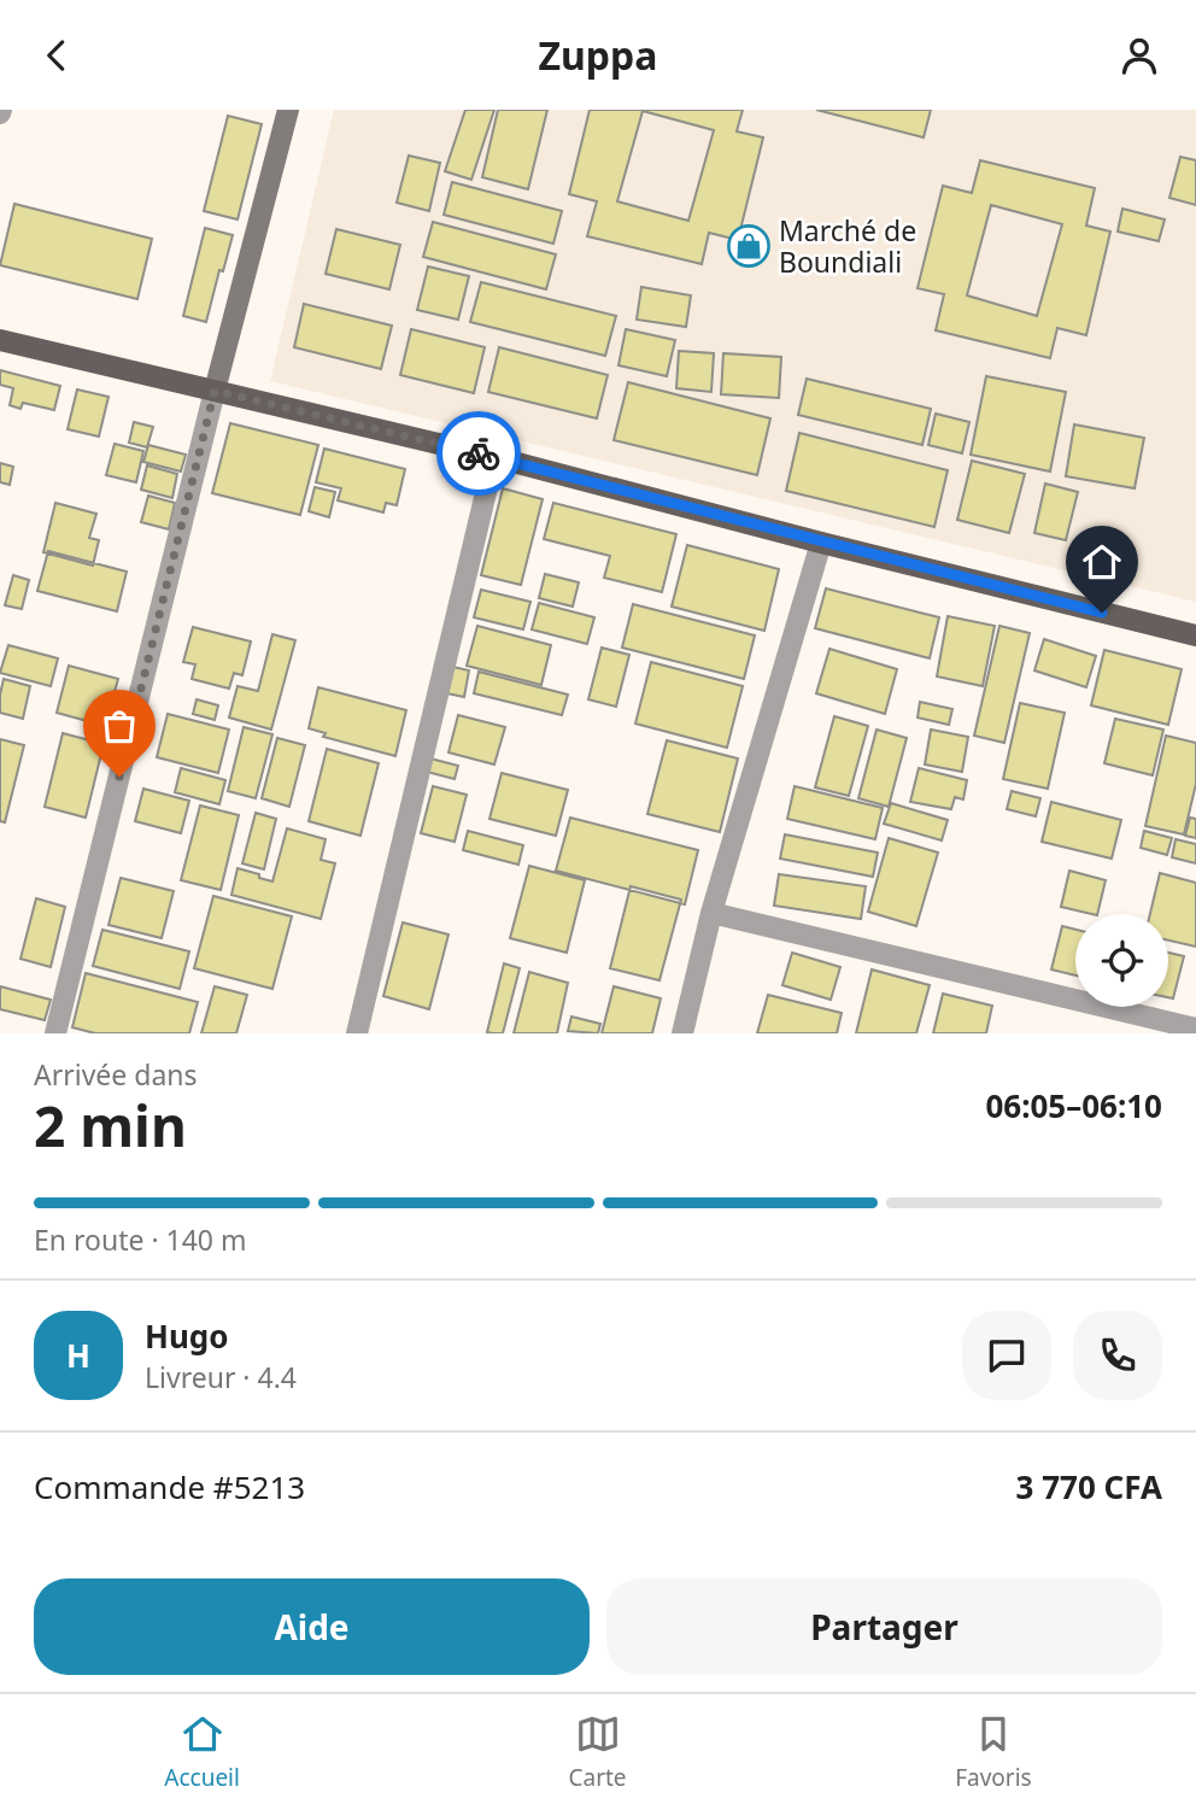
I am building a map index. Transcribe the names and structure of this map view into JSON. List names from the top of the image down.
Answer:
{
  "places": {
    "shop": ["Marché de Boundiali"]
  },
  "page": {
    "header": "Zuppa",
    "heading": ["2 min", "Arrivée dans", "06:05–06:10"],
    "panel": [
      "Hugo",
      "Livreur · 4.4",
      "Commande #5213",
      "3 770 CFA"
    ],
    "bar": "En route · 140 m",
    "round": "H",
    "buttons": ["Aide", "Partager"],
    "tabs": ["Accueil", "Carte", "Favoris"]
  }
}
